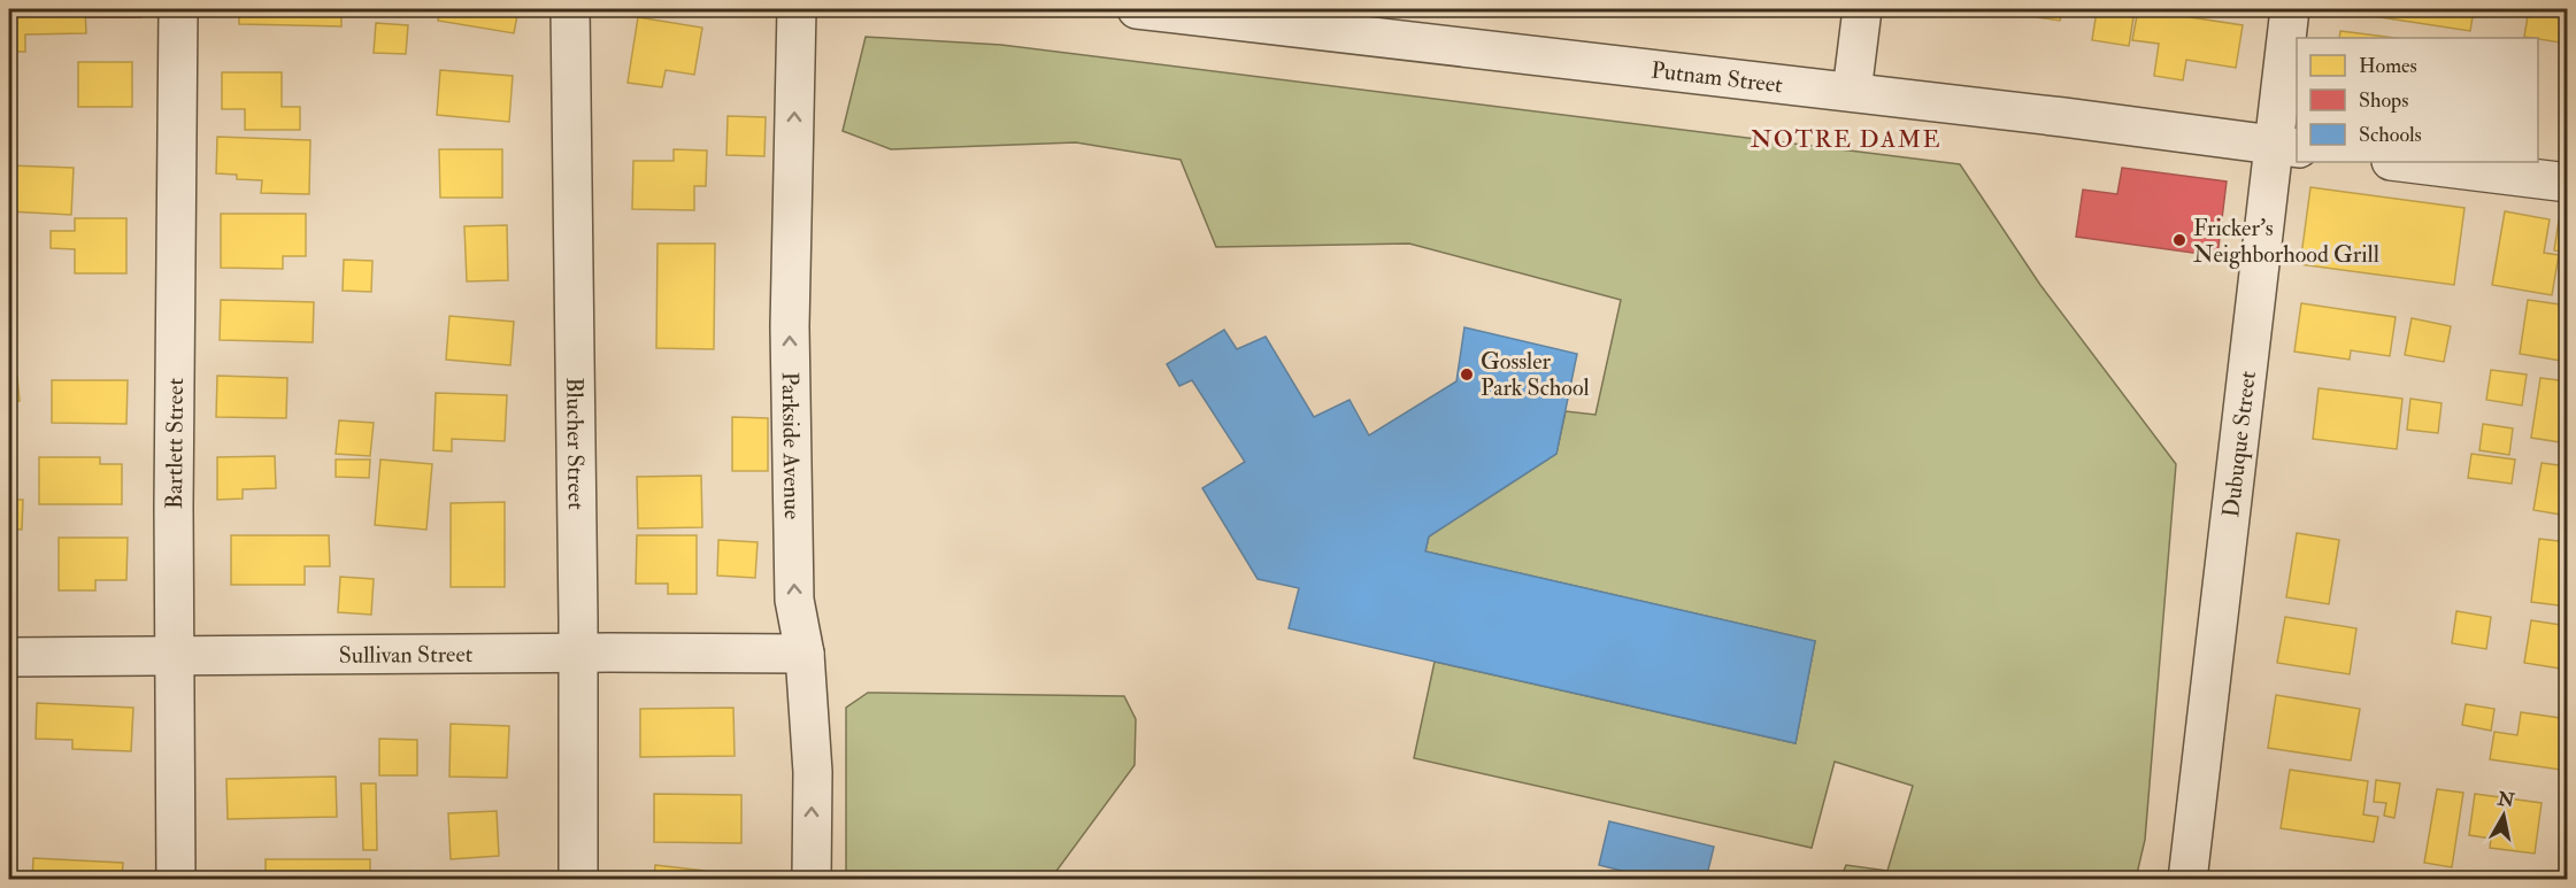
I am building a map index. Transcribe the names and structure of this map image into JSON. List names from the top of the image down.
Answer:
{
  "streets": {
    "street": [
      "Putnam Street",
      "Bartlett Street",
      "Blucher Street",
      "Dubuque Street",
      "Parkside Avenue",
      "Sullivan Street"
    ]
  },
  "crossings": [
    ["Putnam Street", "Dubuque Street"],
    ["Bartlett Street", "Sullivan Street"],
    ["Blucher Street", "Sullivan Street"],
    ["Parkside Avenue", "Sullivan Street"]
  ],
  "one_way": ["Parkside Avenue"],
  "districts": ["NOTRE DAME"],
  "places": ["Fricker's Neighborhood Grill", "Gossler Park School"],
  "legend": ["Homes", "Shops", "Schools"],
  "north": "top"
}
